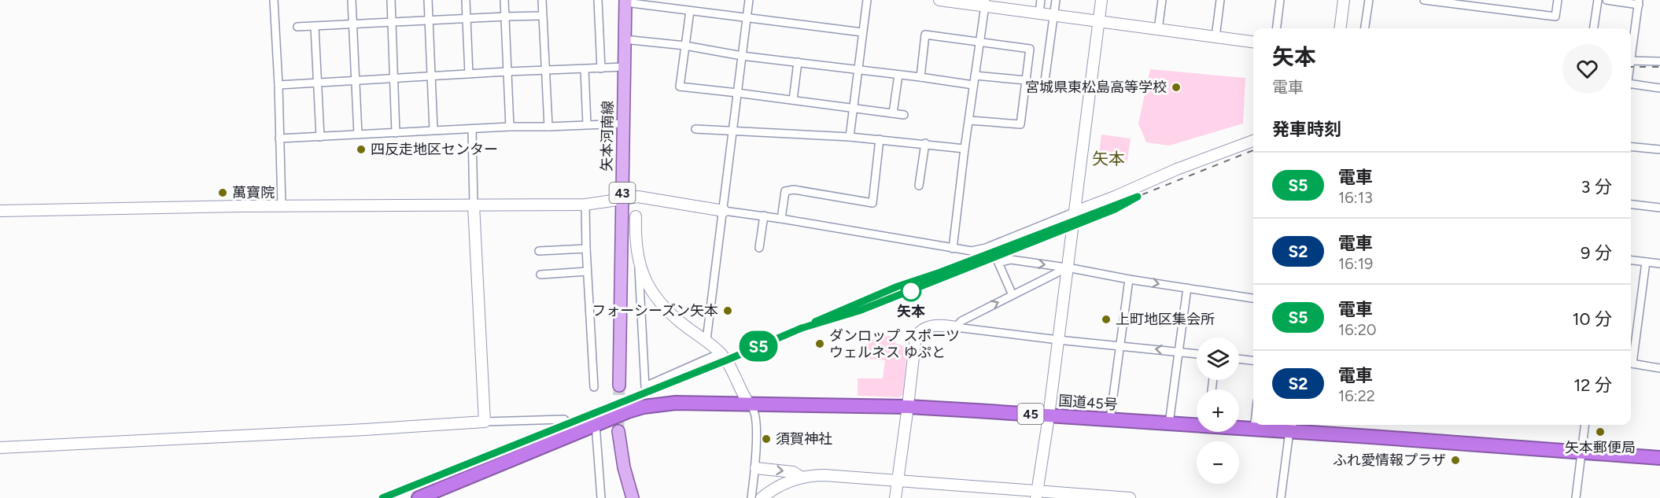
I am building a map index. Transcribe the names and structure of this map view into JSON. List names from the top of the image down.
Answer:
{
  "streets": {
    "highway": ["国道45号", "45"],
    "main road": ["矢本河南線", "43"]
  },
  "districts": ["矢本"],
  "places": [
    "宮城県東松島高等学校",
    "四反走地区センター",
    "萬寶院",
    "矢本",
    "フォーシーズン矢本",
    "上町地区集会所",
    "ダンロップ スポーツ ウェルネス ゆぷと",
    "矢本郵便局",
    "須賀神社",
    "ふれ愛情報プラザ"
  ],
  "page": {
    "on_map": "S5",
    "heading": [
      ["矢本", "電車"],
      "発車時刻"
    ],
    "list": [
      {
        "mark": "S5",
        "name": "電車",
        "note": "16:13",
        "value": "3 分"
      },
      {
        "mark": "S2",
        "name": "電車",
        "note": "16:19",
        "value": "9 分"
      },
      {
        "mark": "S5",
        "name": "電車",
        "note": "16:20",
        "value": "10 分"
      },
      {
        "mark": "S2",
        "name": "電車",
        "note": "16:22",
        "value": "12 分"
      }
    ],
    "map_buttons": ["+", "−"]
  }
}
